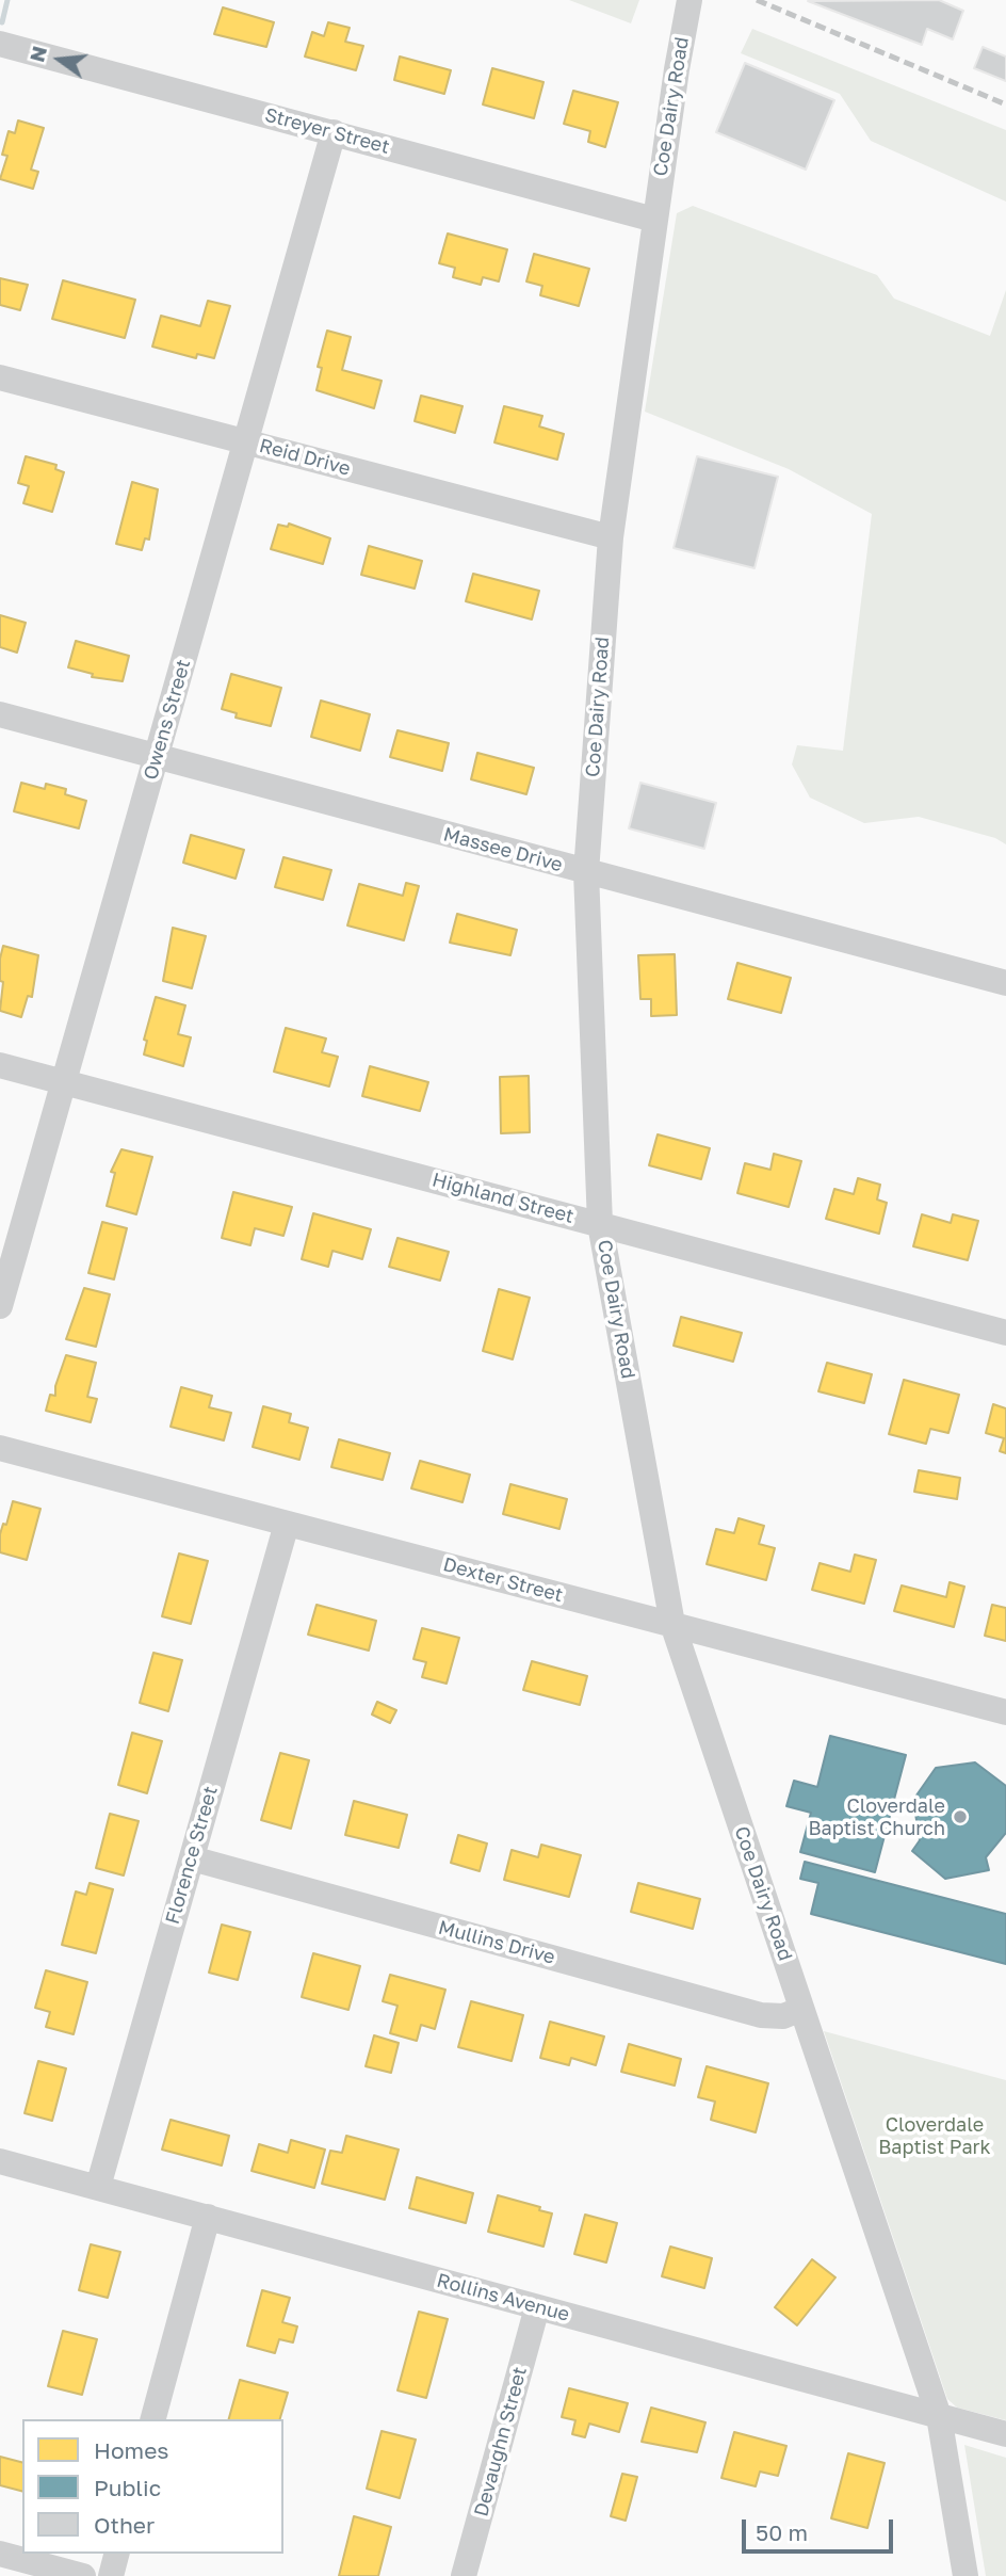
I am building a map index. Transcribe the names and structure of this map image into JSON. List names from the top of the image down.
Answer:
{
  "streets": {
    "street": [
      "Coe Dairy Road",
      "Streyer Street",
      "Reid Drive",
      "Owens Street",
      "Massee Drive",
      "Highland Street",
      "Dexter Street",
      "Florence Street",
      "Mullins Drive",
      "Rollins Avenue",
      "Devaughn Street"
    ]
  },
  "crossings": [
    ["Coe Dairy Road", "Streyer Street"],
    ["Coe Dairy Road", "Reid Drive"],
    ["Coe Dairy Road", "Massee Drive"],
    ["Coe Dairy Road", "Highland Street"],
    ["Coe Dairy Road", "Dexter Street"],
    ["Coe Dairy Road", "Mullins Drive"],
    ["Coe Dairy Road", "Rollins Avenue"],
    ["Streyer Street", "Owens Street"],
    ["Reid Drive", "Owens Street"],
    ["Owens Street", "Massee Drive"],
    ["Owens Street", "Highland Street"],
    ["Dexter Street", "Florence Street"],
    ["Florence Street", "Mullins Drive"],
    ["Florence Street", "Rollins Avenue"],
    ["Rollins Avenue", "Devaughn Street"]
  ],
  "parks": ["Cloverdale Baptist Park"],
  "places": ["Cloverdale Baptist Church"],
  "legend": ["Homes", "Public", "Other"],
  "scale_bar": "50 m",
  "north": "left"
}
